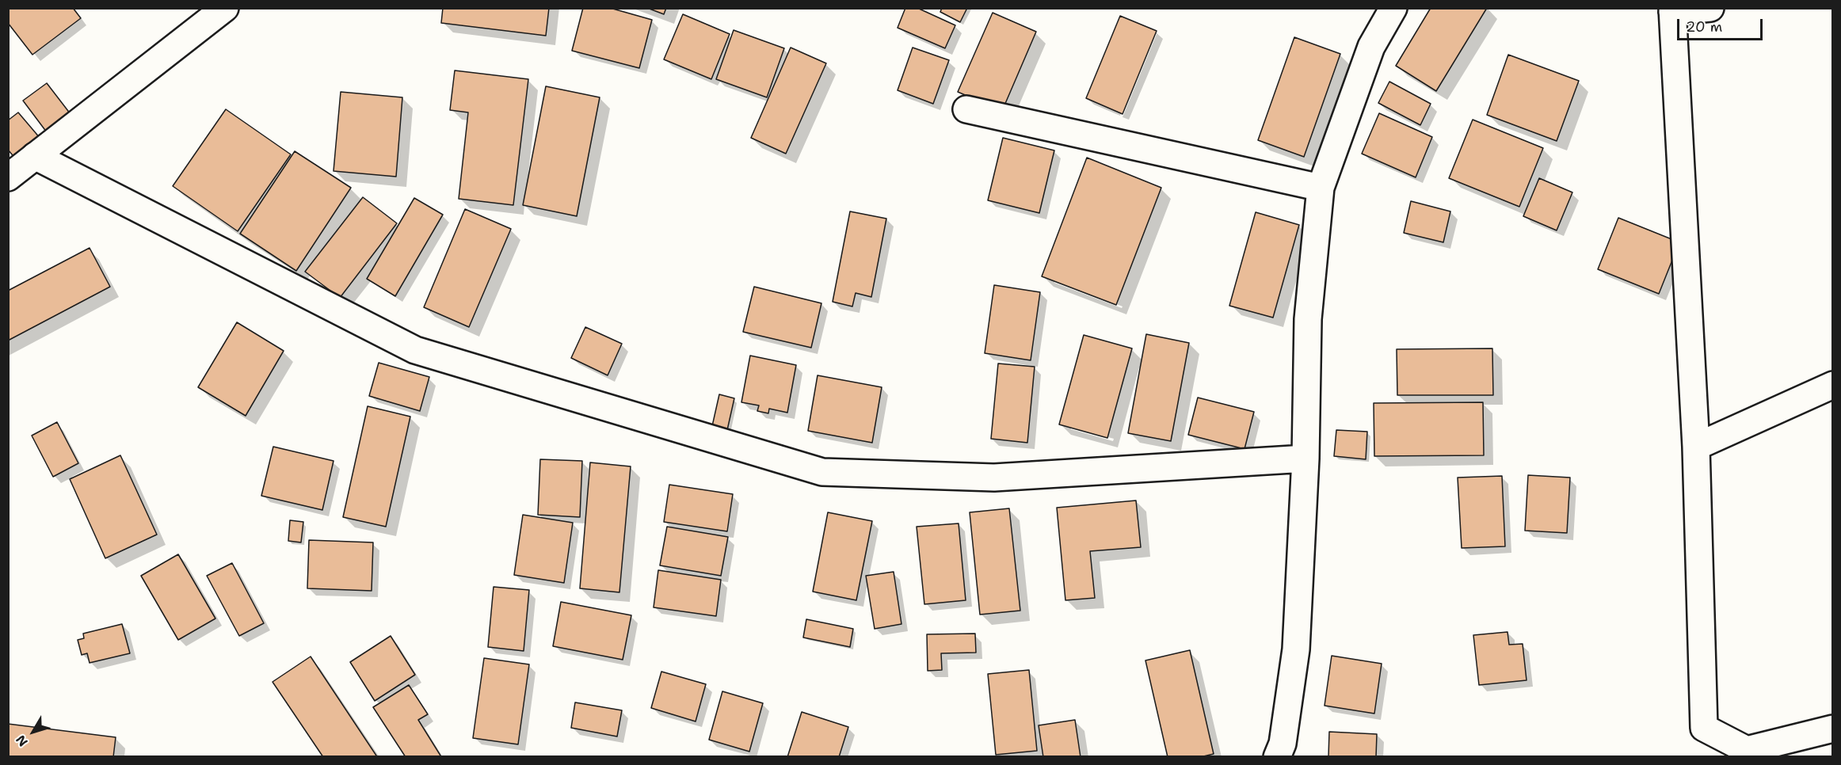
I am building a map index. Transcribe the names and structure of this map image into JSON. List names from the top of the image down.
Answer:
{
  "scale_bar": "20 m",
  "north": "bottom left"
}
